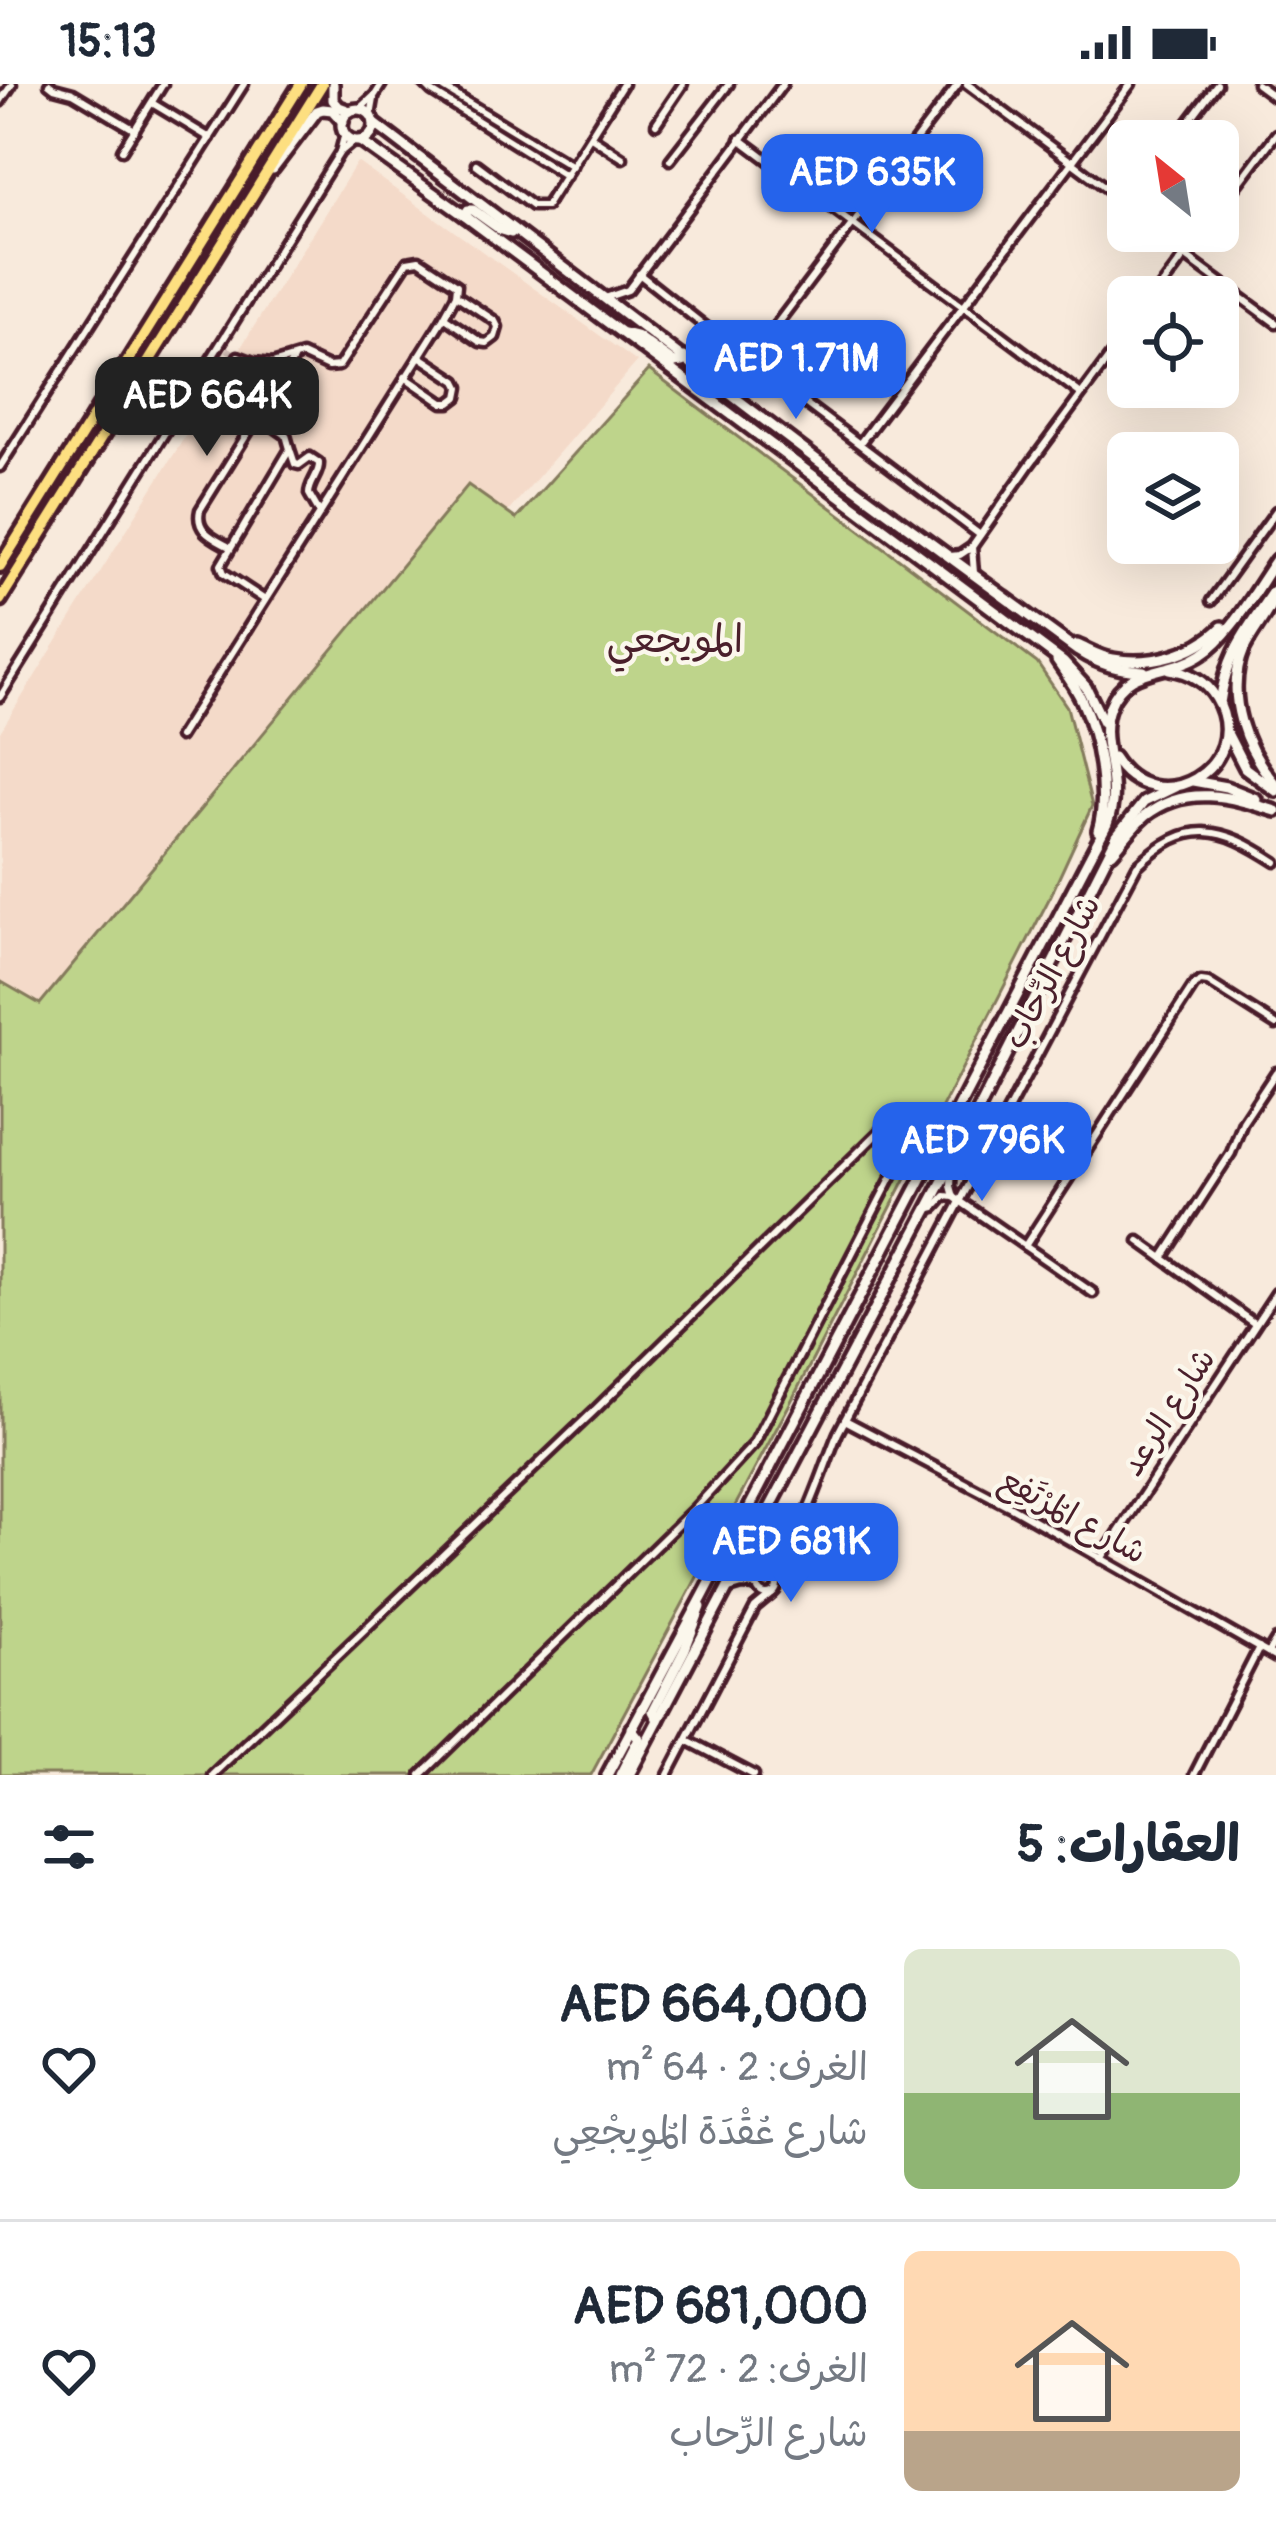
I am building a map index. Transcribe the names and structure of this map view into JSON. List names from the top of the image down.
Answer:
{
  "streets": {
    "street": ["شارع الرِّحاب", "شارع الرعد", "شارع المُرْتَفِع"]
  },
  "crossings": [
    ["شارع الرِّحاب", "شارع المُرْتَفِع"],
    ["شارع الرعد", "شارع المُرْتَفِع"]
  ],
  "districts": ["المويجعي"],
  "north": "top left",
  "page": {
    "status": "15:13",
    "price": [
      "AED 635K",
      "AED 1.71M",
      "AED 664K",
      "AED 796K",
      "AED 681K"
    ],
    "heading": "العقارات: 5",
    "list": [
      {
        "name": "AED 664,000",
        "note": "الغرف: 2 · 64 m² · شارع عُقْدَة المُوِيجْعِي"
      },
      {
        "name": "AED 681,000",
        "note": "الغرف: 2 · 72 m² · شارع الرِّحاب"
      }
    ]
  }
}
